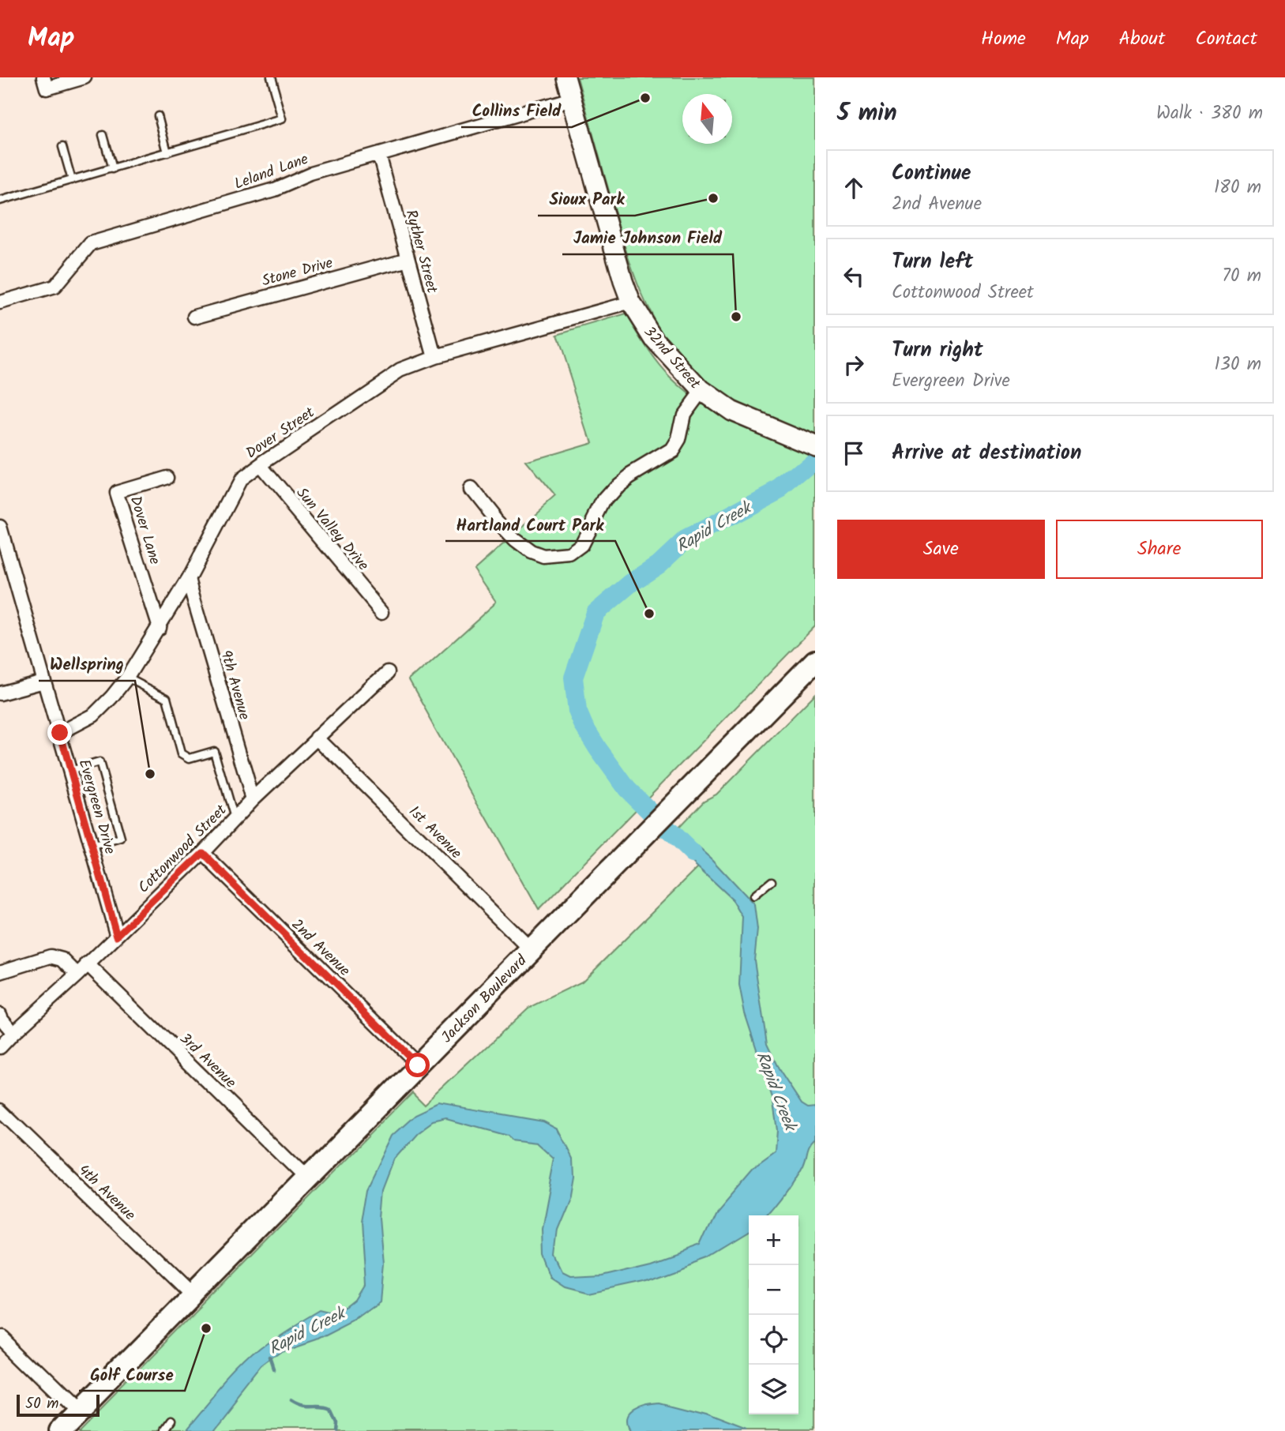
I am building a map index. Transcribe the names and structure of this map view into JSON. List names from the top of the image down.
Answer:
{
  "streets": {
    "main road": ["Jackson Boulevard"],
    "street": [
      "Leland Lane",
      "Ryther Street",
      "Stone Drive",
      "32nd Street",
      "Dover Street",
      "Sun Valley Drive",
      "Dover Lane",
      "9th Avenue",
      "Evergreen Drive",
      "1st Avenue",
      "Cottonwood Street",
      "2nd Avenue",
      "3rd Avenue",
      "4th Avenue"
    ]
  },
  "crossings": [
    ["Leland Lane", "Ryther Street"],
    ["Leland Lane", "32nd Street"],
    ["Ryther Street", "Stone Drive"],
    ["Ryther Street", "Dover Street"],
    ["32nd Street", "Dover Street"],
    ["Dover Street", "Sun Valley Drive"],
    ["Dover Street", "Dover Lane"],
    ["Dover Street", "9th Avenue"],
    ["Dover Street", "Evergreen Drive"],
    ["9th Avenue", "Cottonwood Street"],
    ["Evergreen Drive", "Cottonwood Street"],
    ["1st Avenue", "Cottonwood Street"],
    ["1st Avenue", "Jackson Boulevard"],
    ["Cottonwood Street", "2nd Avenue"],
    ["Cottonwood Street", "3rd Avenue"],
    ["2nd Avenue", "Jackson Boulevard"],
    ["Jackson Boulevard", "3rd Avenue"],
    ["Jackson Boulevard", "4th Avenue"]
  ],
  "water": ["Rapid Creek"],
  "places": [
    "Collins Field",
    "Sioux Park",
    "Jamie Johnson Field",
    "Hartland Court Park",
    "Wellspring",
    "Golf Course"
  ],
  "scale_bar": "50 m",
  "north": "top",
  "page": {
    "header": "Map",
    "nav": [
      "Home",
      "Map",
      "About",
      "Contact"
    ],
    "heading": ["5 min", "Walk · 380 m"],
    "list": [
      ["Continue", "2nd Avenue", "180 m"],
      ["Turn left", "Cottonwood Street", "70 m"],
      ["Turn right", "Evergreen Drive", "130 m"],
      "Arrive at destination"
    ],
    "buttons": ["Save", "Share"],
    "map_buttons": ["+", "−"],
    "scale": "50 m"
  }
}
